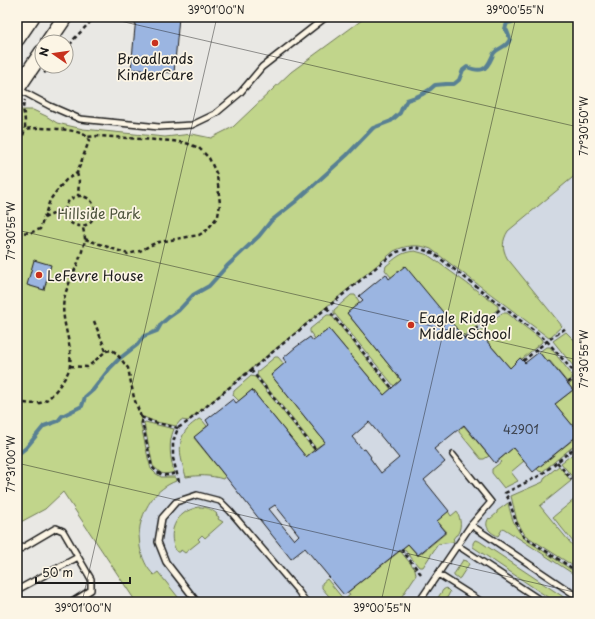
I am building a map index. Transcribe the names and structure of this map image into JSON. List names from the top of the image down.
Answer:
{
  "parks": ["Hillside Park"],
  "places": ["Broadlands KinderCare", "LeFevre House", "Eagle Ridge Middle School"],
  "house_numbers": ["42901"],
  "scale_bar": "50 m",
  "north": "left",
  "coordinates": [
    "39°01'00\"N",
    "39°00'55\"N",
    "77°30'50\"W",
    "77°30'55\"W",
    "77°31'00\"W"
  ]
}
